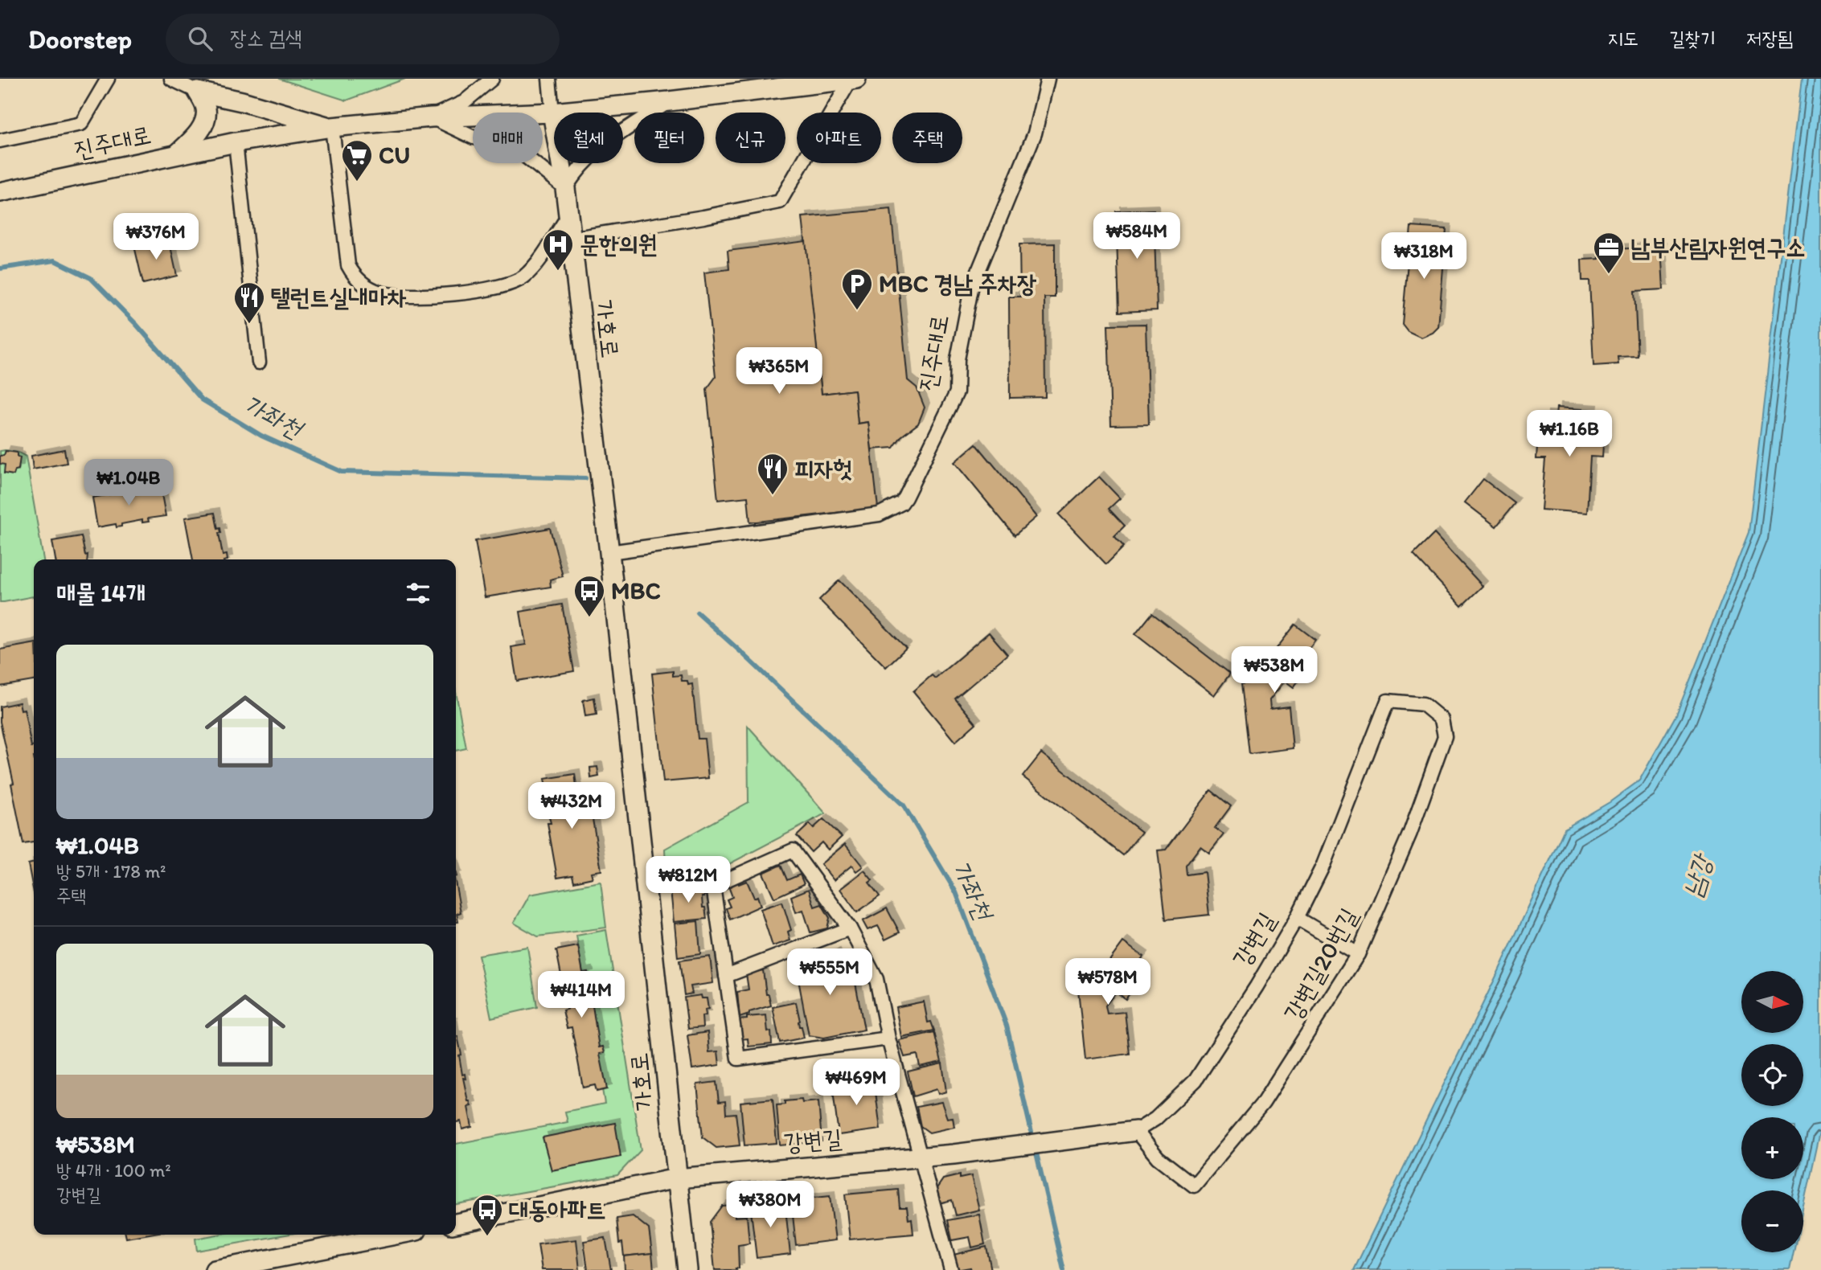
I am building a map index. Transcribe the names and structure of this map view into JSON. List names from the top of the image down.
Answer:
{
  "streets": {
    "street": [
      "진주대로",
      "가호로",
      "강변길",
      "강변길20번길"
    ]
  },
  "crossings": [
    ["진주대로", "가호로"],
    ["가호로", "강변길"],
    ["강변길", "강변길20번길"]
  ],
  "water": ["가좌천", "남강"],
  "places": {
    "supermarket": ["CU"],
    "hospital": ["문한의원"],
    "office": ["남부산림자원연구소"],
    "parking": ["MBC 경남 주차장"],
    "restaurant": ["탤런트실내마차", "피자헛"],
    "bus stop": ["MBC", "대동아파트"]
  },
  "north": "right",
  "page": {
    "header": "Doorstep",
    "search": "장소 검색",
    "nav": ["지도", "길찾기", "저장됨"],
    "chip": [
      "매매",
      "월세",
      "필터",
      "신규",
      "아파트",
      "주택"
    ],
    "price": [
      "₩584M",
      "₩376M",
      "₩318M",
      "₩365M",
      "₩1.16B",
      "₩1.04B",
      "₩538M",
      "₩432M",
      "₩812M",
      "₩555M",
      "₩578M",
      "₩414M",
      "₩469M",
      "₩380M"
    ],
    "heading": "매물 14개",
    "list": [
      {
        "name": "₩1.04B",
        "note": "방 5개 · 178 m² · 주택"
      },
      {
        "name": "₩538M",
        "note": "방 4개 · 100 m² · 강변길"
      }
    ],
    "map_buttons": ["+", "−"]
  }
}
